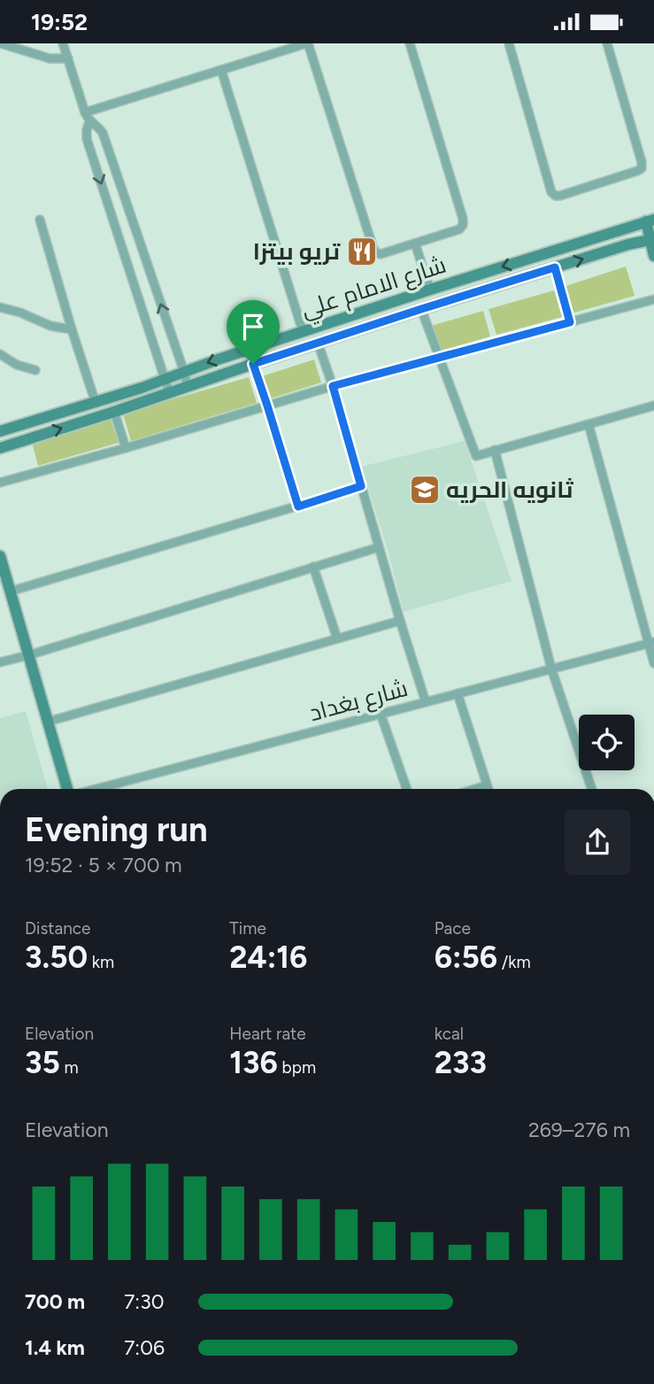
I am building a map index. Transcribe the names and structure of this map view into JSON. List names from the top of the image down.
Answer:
{
  "streets": {
    "street": ["شارع الامام علي", "شارع بغداد"]
  },
  "places": {
    "restaurant": ["تريو بيتزا"],
    "school or university": ["ثانويه الحريه"]
  },
  "page": {
    "status": "19:52",
    "heading": ["Evening run", "19:52 · 5 × 700 m"],
    "stats": [
      ["Distance", "3.50 km"],
      ["Time", "24:16"],
      ["Pace", "6:56 /km"],
      ["Elevation", "35 m"],
      ["Heart rate", "136 bpm"],
      ["kcal", "233"]
    ],
    "chart": ["Elevation", "269–276 m"],
    "list": [
      {
        "name": "700 m",
        "note": "7:30"
      },
      {
        "name": "1.4 km",
        "note": "7:06"
      }
    ]
  }
}
